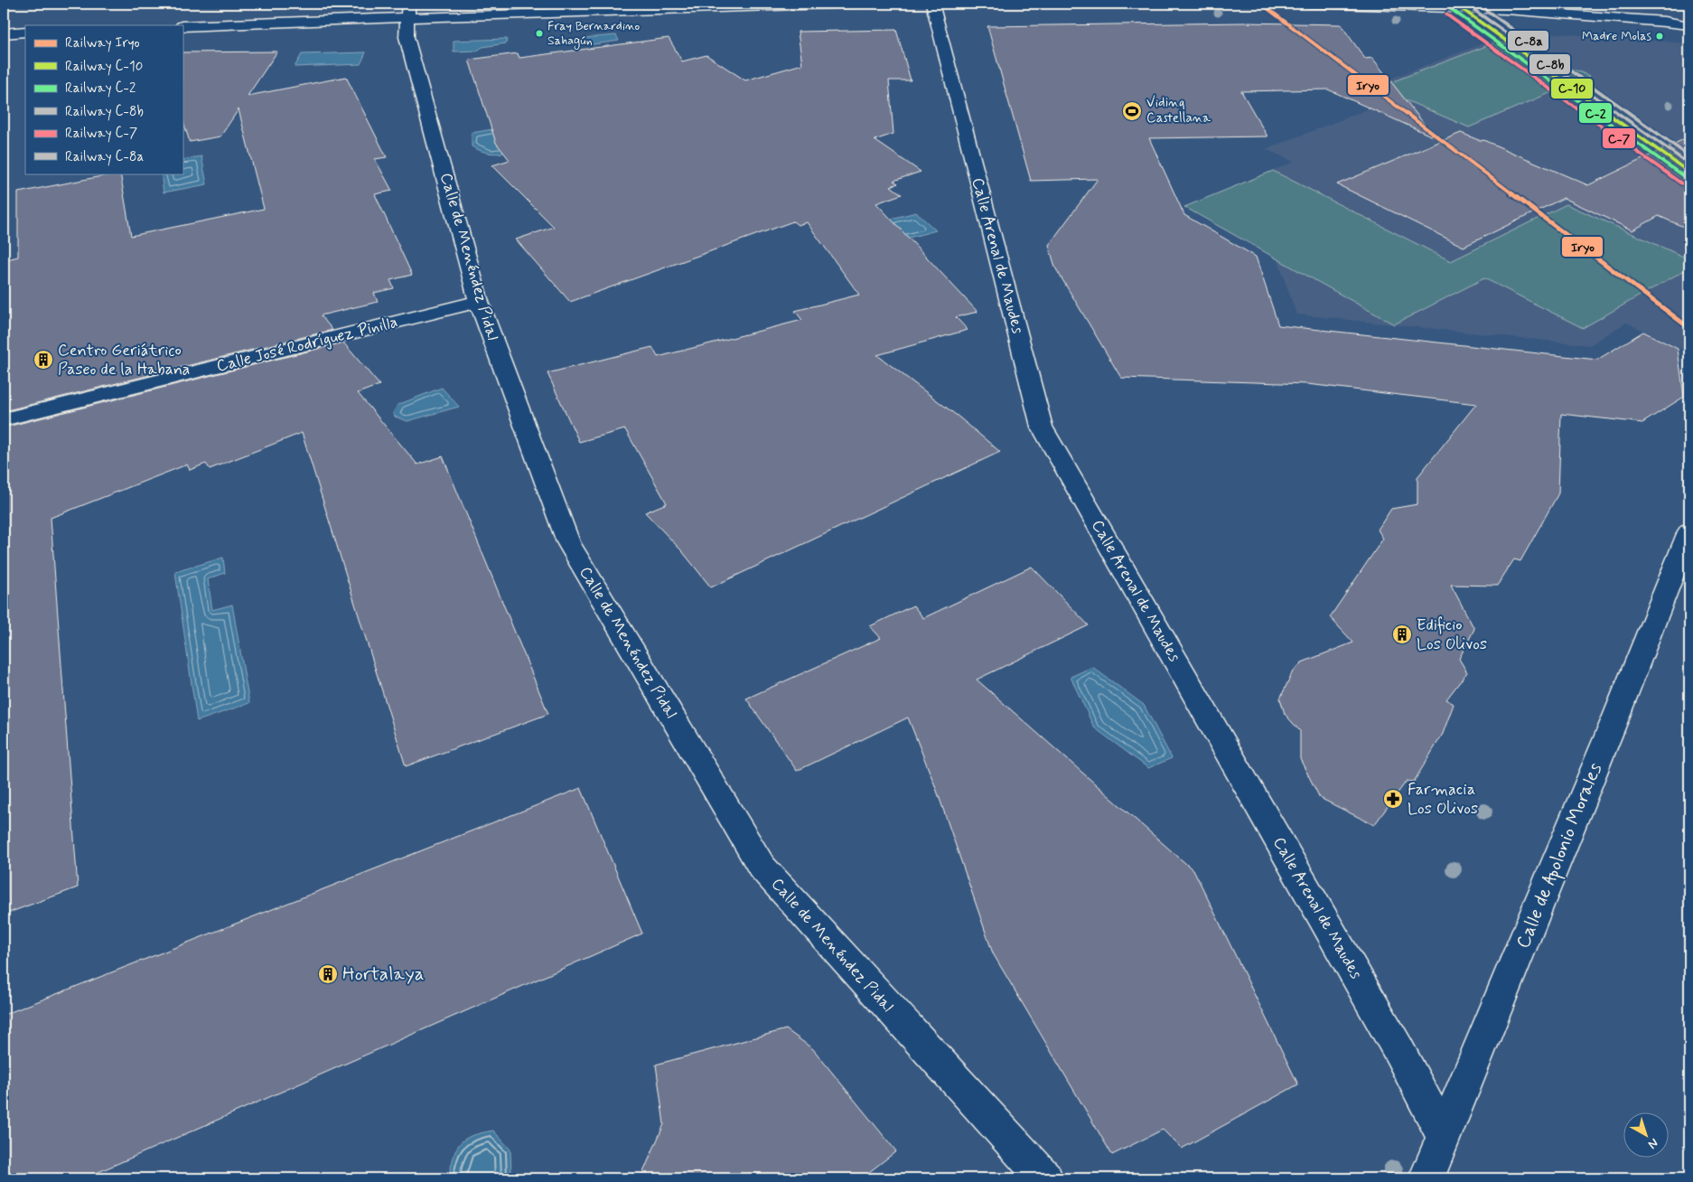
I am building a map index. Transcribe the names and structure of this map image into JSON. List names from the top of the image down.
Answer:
{
  "streets": {
    "street": [
      "Calle Arenal de Maudes",
      "Calle de Menéndez Pidal",
      "Calle José Rodríguez Pinilla",
      "Calle de Apolonio Morales"
    ]
  },
  "crossings": [
    ["Calle Arenal de Maudes", "Calle de Apolonio Morales"],
    ["Calle de Menéndez Pidal", "Calle José Rodríguez Pinilla"]
  ],
  "places": {
    "other": ["Fray Bernardino Sahagún", "Madre Molas"],
    "sports": ["Viding Castellana"],
    "building": ["Centro Geriátrico Paseo de la Habana", "Edificio Los Olivos", "Hortalaya"],
    "pharmacy": ["Farmacia Los Olivos"]
  },
  "lines": [
    "rail line Iryo",
    "rail line C-10",
    "rail line C-8b",
    "rail line C-8a",
    "rail line C-2",
    "rail line C-7"
  ],
  "legend": [
    "Railway Iryo",
    "Railway C-10",
    "Railway C-2",
    "Railway C-8b",
    "Railway C-7",
    "Railway C-8a"
  ],
  "north": "bottom right"
}
